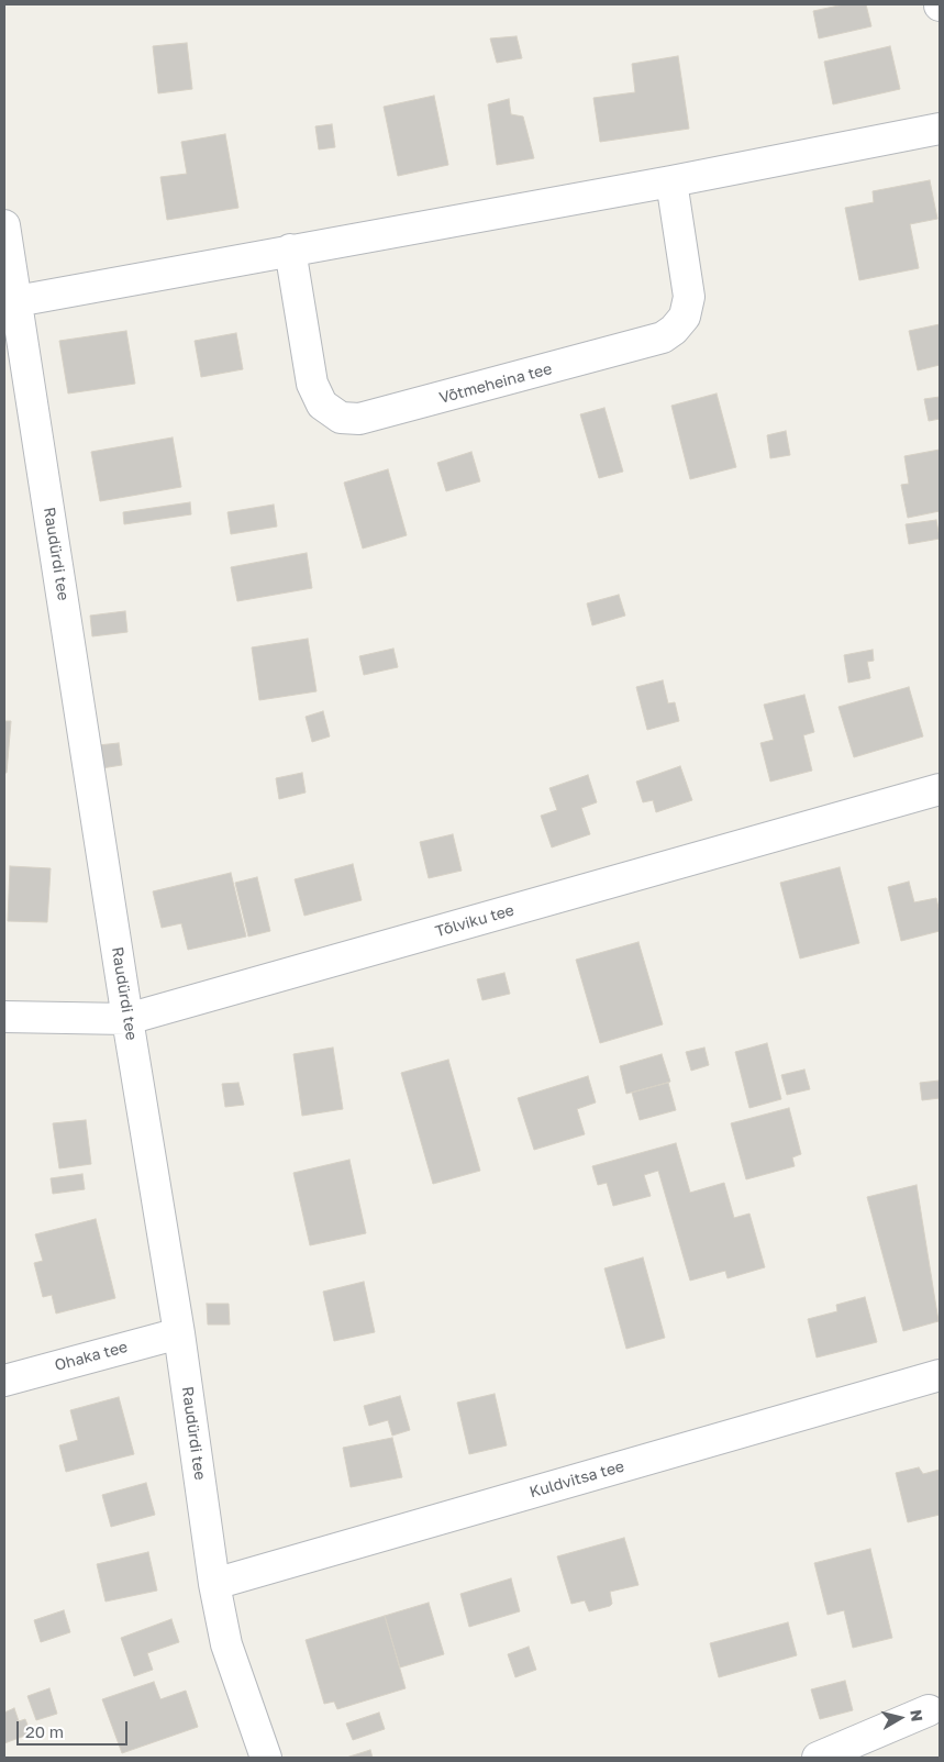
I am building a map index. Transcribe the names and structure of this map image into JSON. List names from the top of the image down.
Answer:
{
  "streets": {
    "street": [
      "Võtmeheina tee",
      "Raudürdi tee",
      "Tõlviku tee",
      "Ohaka tee",
      "Kuldvitsa tee"
    ]
  },
  "crossings": [
    ["Raudürdi tee", "Tõlviku tee"],
    ["Raudürdi tee", "Ohaka tee"],
    ["Raudürdi tee", "Kuldvitsa tee"]
  ],
  "scale_bar": "20 m",
  "north": "right"
}
